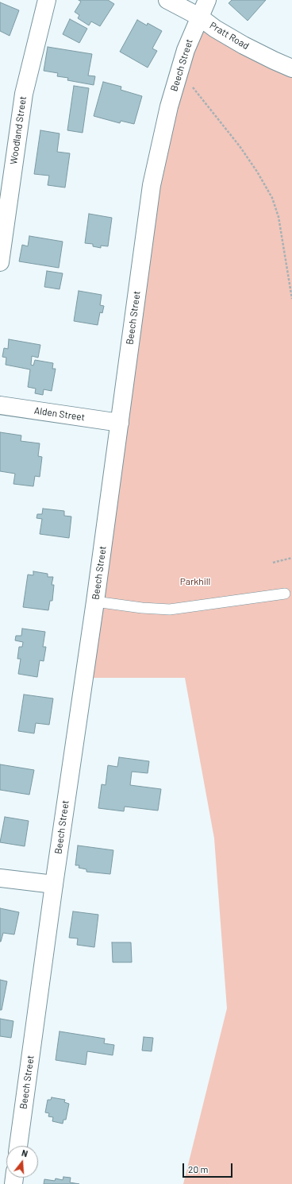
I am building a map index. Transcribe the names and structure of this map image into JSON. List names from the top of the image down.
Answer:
{
  "streets": {
    "street": [
      "Pratt Road",
      "Beech Street",
      "Woodland Street",
      "Alden Street"
    ]
  },
  "crossings": [
    ["Pratt Road", "Beech Street"],
    ["Beech Street", "Alden Street"]
  ],
  "parks": ["Parkhill"],
  "scale_bar": "20 m",
  "north": "top"
}
